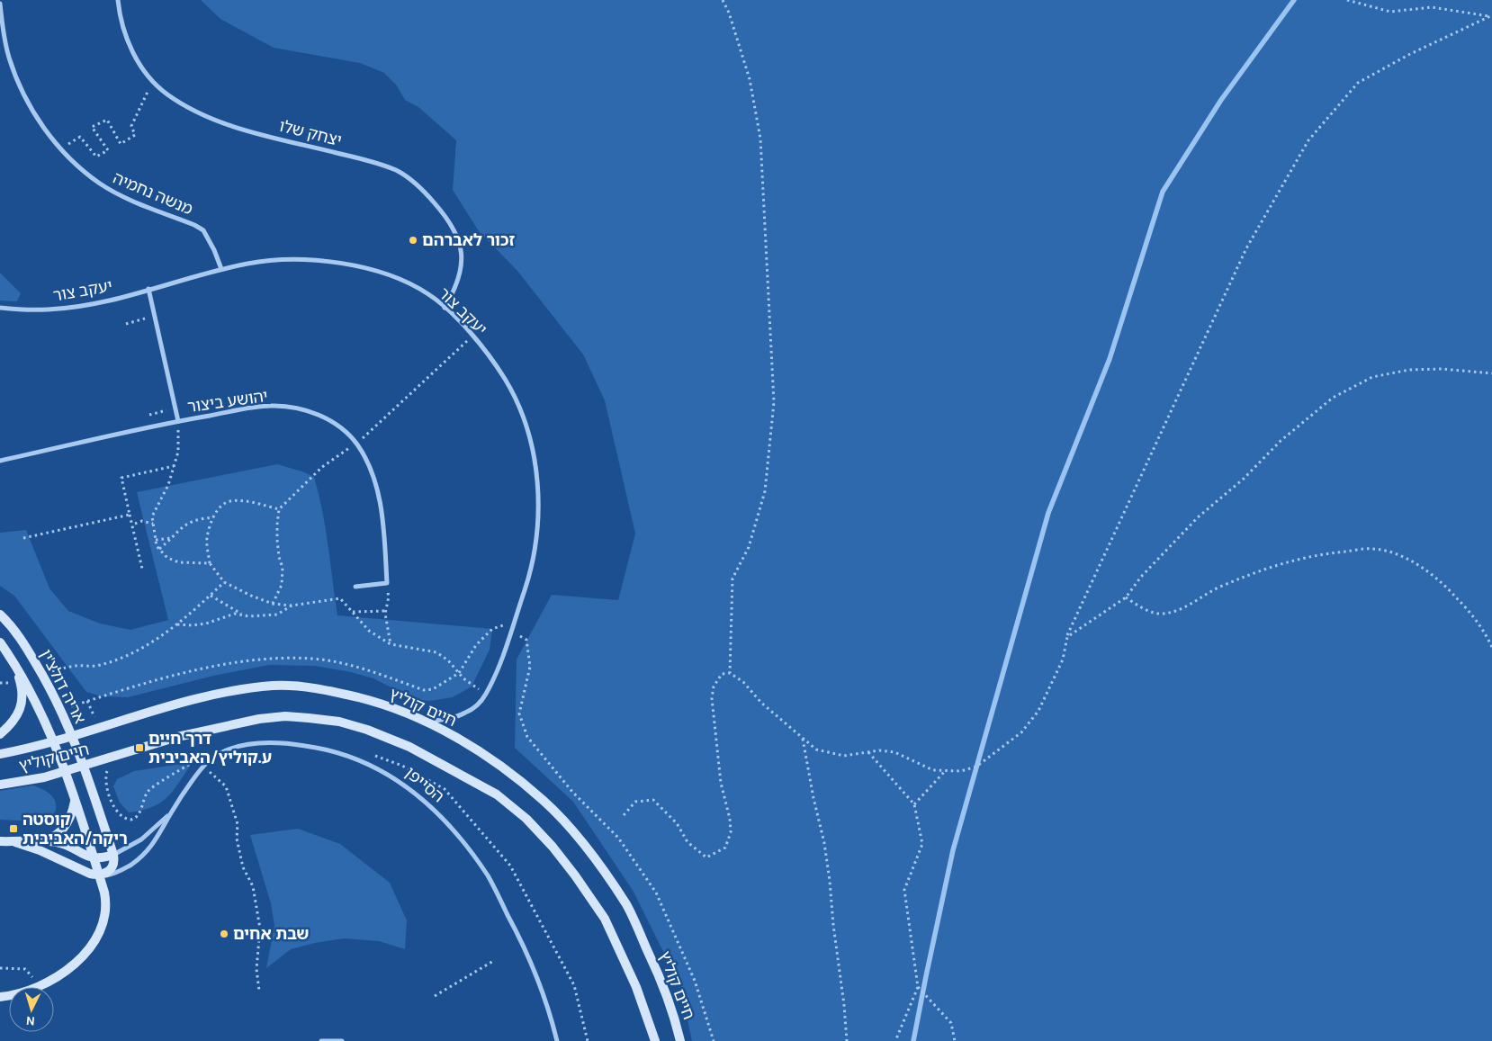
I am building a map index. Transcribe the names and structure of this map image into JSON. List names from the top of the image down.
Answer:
{
  "streets": {
    "main road": ["אריה דולצ'ין", "חיים קוליץ", "הסייפן"],
    "street": [
      "יצחק שלו",
      "מנשה נחמיה",
      "יעקב צור",
      "יהושע ביצור"
    ]
  },
  "crossings": [
    ["יצחק שלו", "יעקב צור"],
    ["מנשה נחמיה", "יעקב צור"],
    ["יעקב צור", "חיים קוליץ"],
    ["אריה דולצ'ין", "חיים קוליץ"],
    ["אריה דולצ'ין", "הסייפן"]
  ],
  "places": {
    "other": ["זכור לאברהם", "שבת אחים"],
    "transit": ["דרך חיים ע.קוליץ/האביבית", "קוסטה ריקה/האביבית"]
  },
  "north": "bottom"
}
